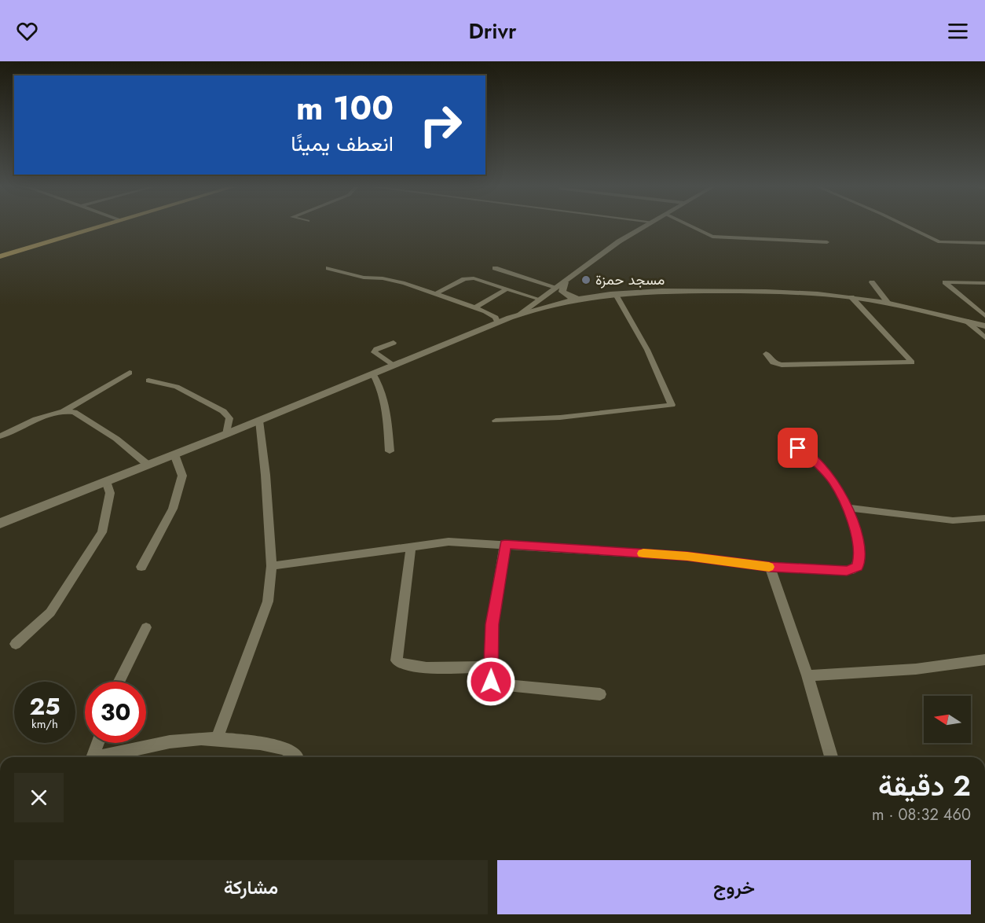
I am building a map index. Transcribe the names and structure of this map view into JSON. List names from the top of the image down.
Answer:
{
  "places": ["مسجد حمزة"],
  "north": "left",
  "page": {
    "header": "Drivr",
    "turn": ["100 m", "انعطف يمينًا"],
    "speed": "25 km/h",
    "limit": "30",
    "heading": ["2 دقيقة", "460 m · 08:32"],
    "buttons": ["خروج", "مشاركة"]
  }
}
